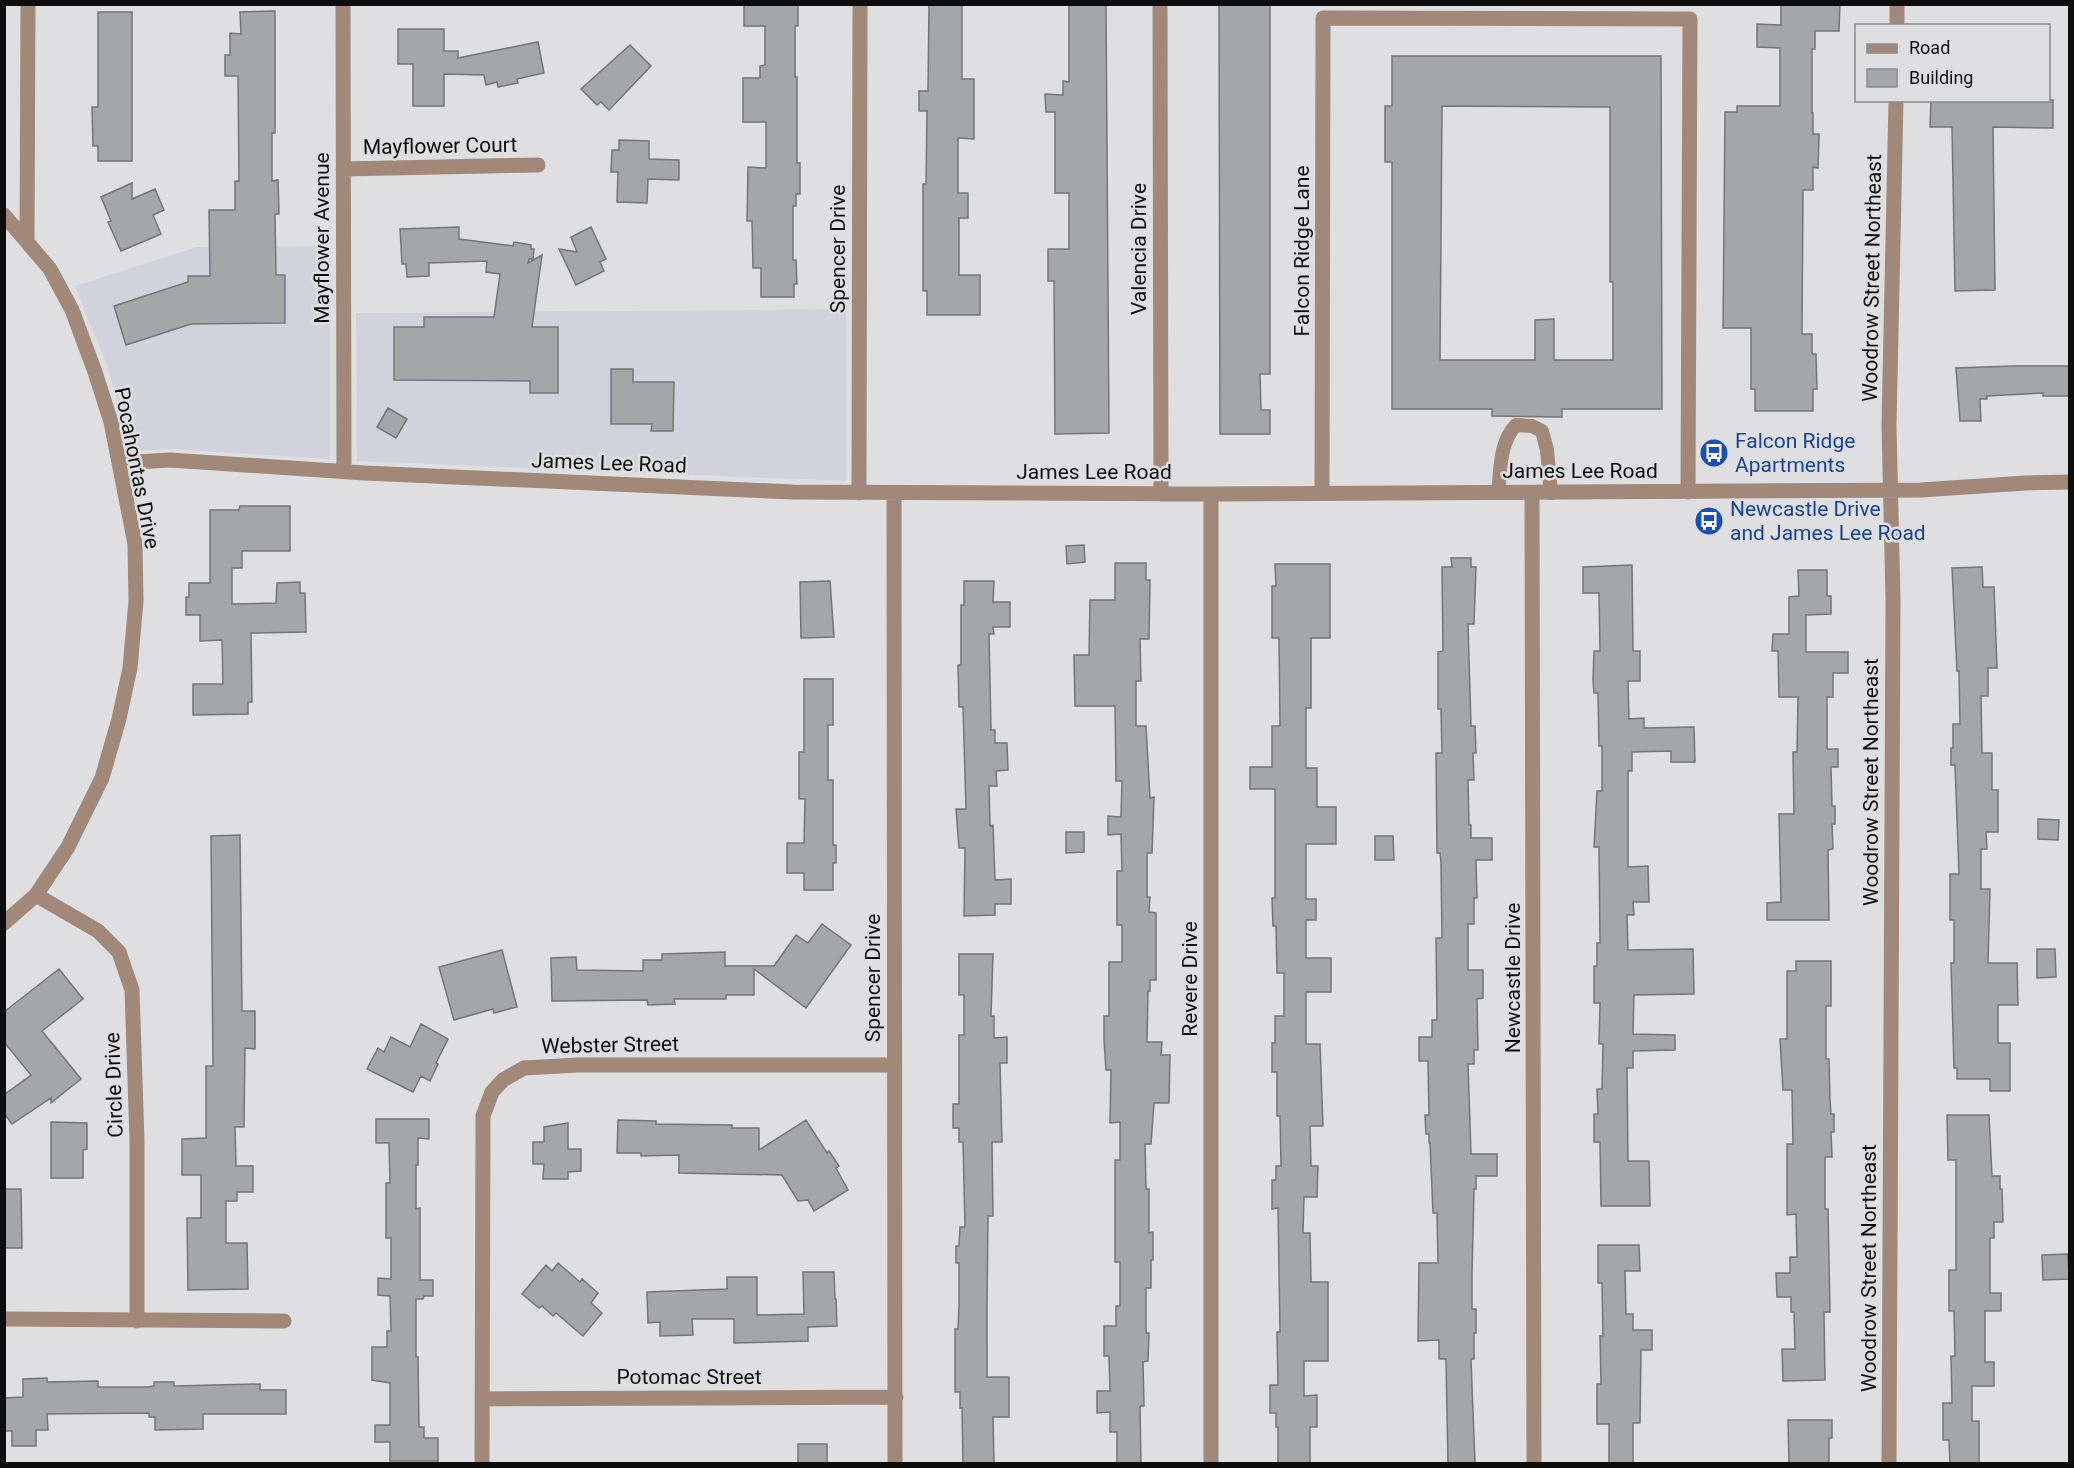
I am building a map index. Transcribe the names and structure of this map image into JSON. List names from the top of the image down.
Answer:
{
  "streets": {
    "street": [
      "Mayflower Court",
      "Mayflower Avenue",
      "Spencer Drive",
      "Valencia Drive",
      "Falcon Ridge Lane",
      "Woodrow Street Northeast",
      "James Lee Road",
      "Pocahontas Drive",
      "Newcastle Drive",
      "Revere Drive",
      "Webster Street",
      "Circle Drive",
      "Potomac Street"
    ]
  },
  "crossings": [
    ["Mayflower Court", "Mayflower Avenue"],
    ["Mayflower Avenue", "James Lee Road"],
    ["Spencer Drive", "James Lee Road"],
    ["Spencer Drive", "Webster Street"],
    ["Spencer Drive", "Potomac Street"],
    ["Valencia Drive", "James Lee Road"],
    ["Falcon Ridge Lane", "James Lee Road"],
    ["Woodrow Street Northeast", "James Lee Road"],
    ["James Lee Road", "Pocahontas Drive"],
    ["James Lee Road", "Newcastle Drive"],
    ["James Lee Road", "Revere Drive"],
    ["Pocahontas Drive", "Circle Drive"],
    ["Webster Street", "Potomac Street"]
  ],
  "places": {
    "bus stop": ["Falcon Ridge Apartments", "Newcastle Drive and James Lee Road"]
  },
  "legend": ["Road", "Building"]
}
